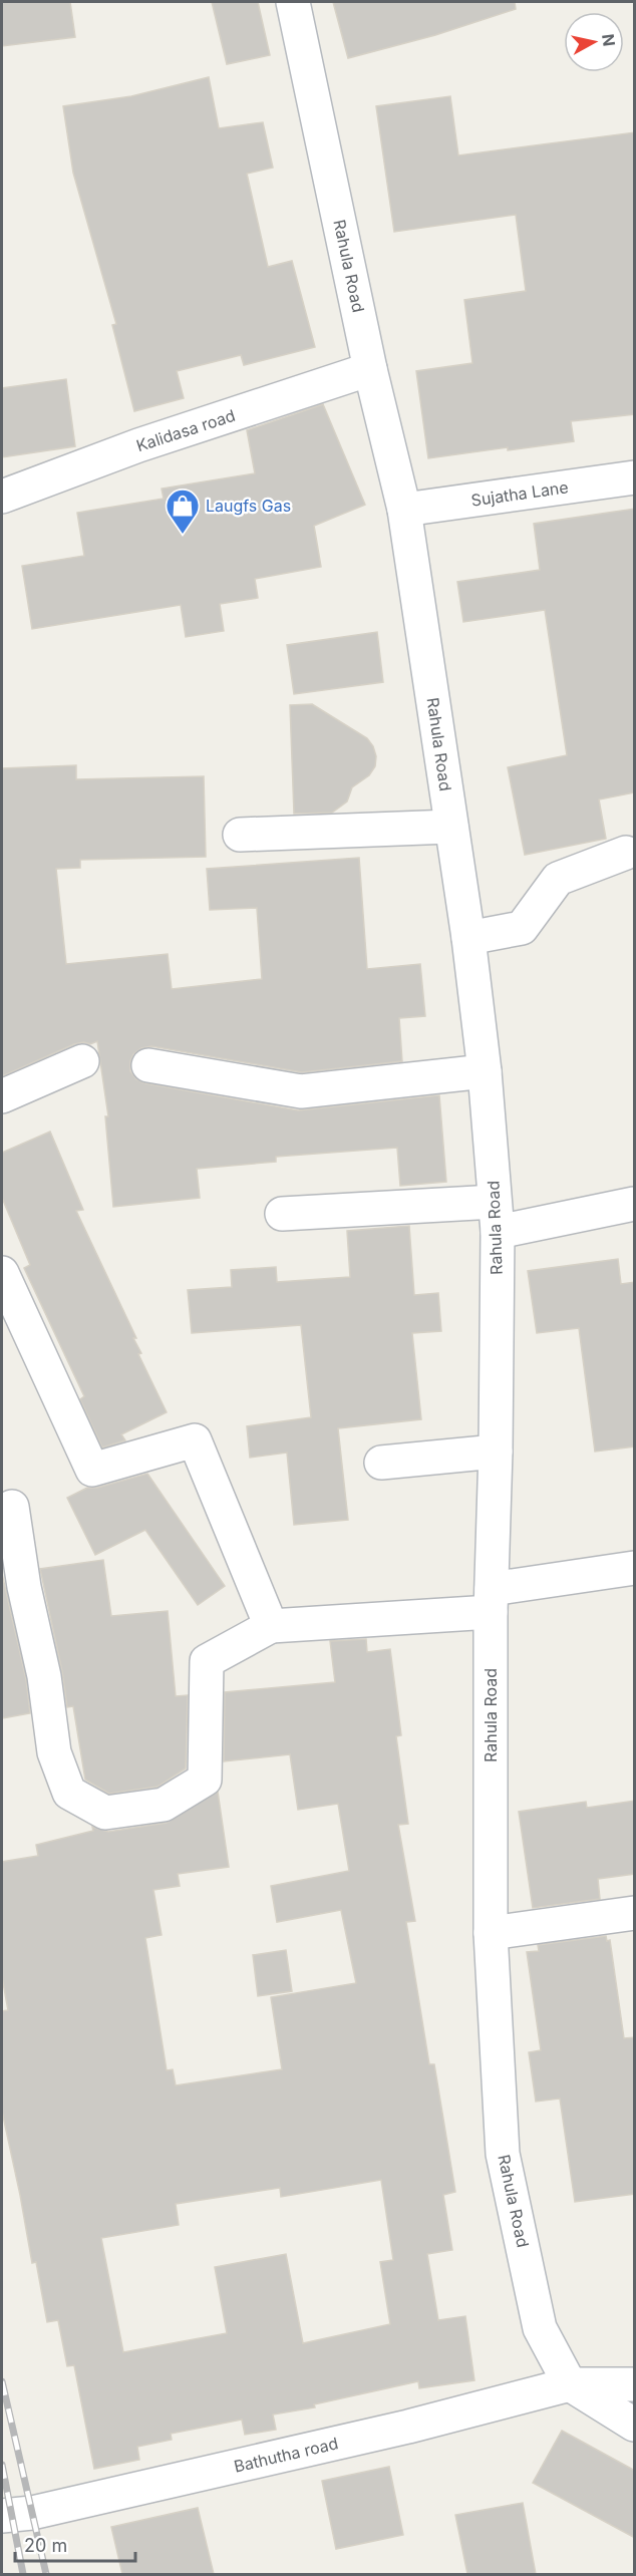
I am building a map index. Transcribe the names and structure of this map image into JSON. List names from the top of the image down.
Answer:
{
  "streets": {
    "street": [
      "Rahula Road",
      "Kalidasa road",
      "Sujatha Lane",
      "Bathutha road"
    ]
  },
  "crossings": [
    ["Rahula Road", "Kalidasa road"],
    ["Rahula Road", "Sujatha Lane"],
    ["Rahula Road", "Bathutha road"]
  ],
  "places": {
    "shop": ["Laugfs Gas"]
  },
  "scale_bar": "20 m",
  "north": "right"
}
